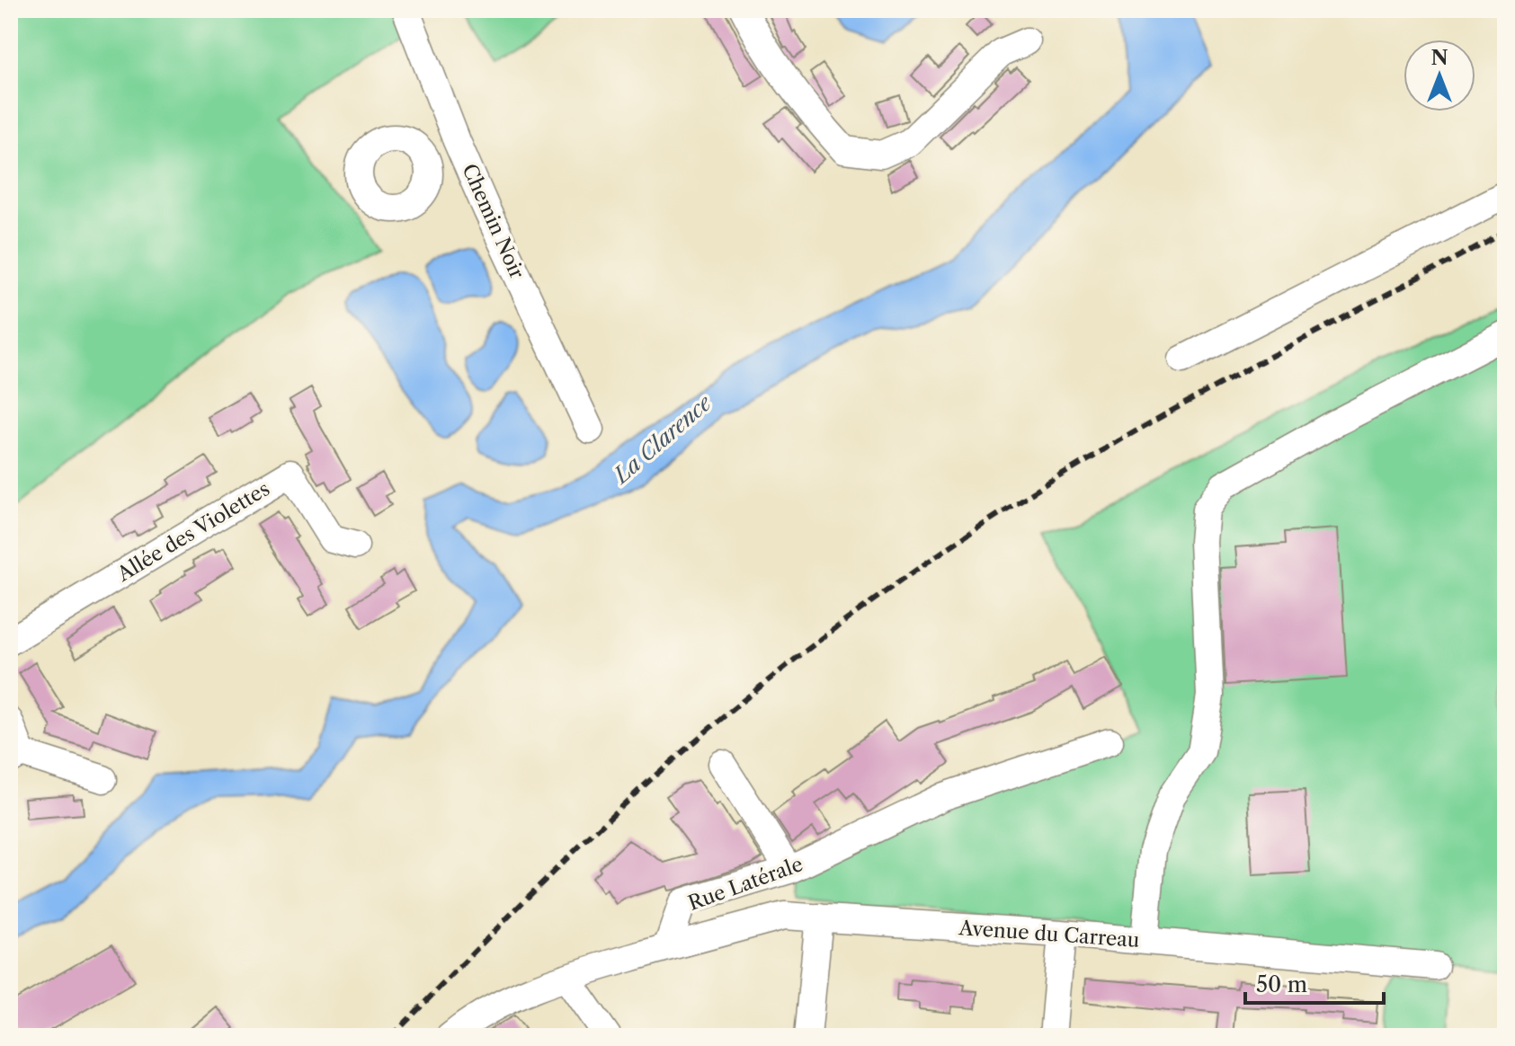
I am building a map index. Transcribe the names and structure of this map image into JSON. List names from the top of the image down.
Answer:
{
  "streets": {
    "street": [
      "Chemin Noir",
      "Allée des Violettes",
      "Rue Latérale",
      "Avenue du Carreau"
    ]
  },
  "crossings": [
    ["Rue Latérale", "Avenue du Carreau"]
  ],
  "water": ["La Clarence"],
  "scale_bar": "50 m",
  "north": "top"
}
